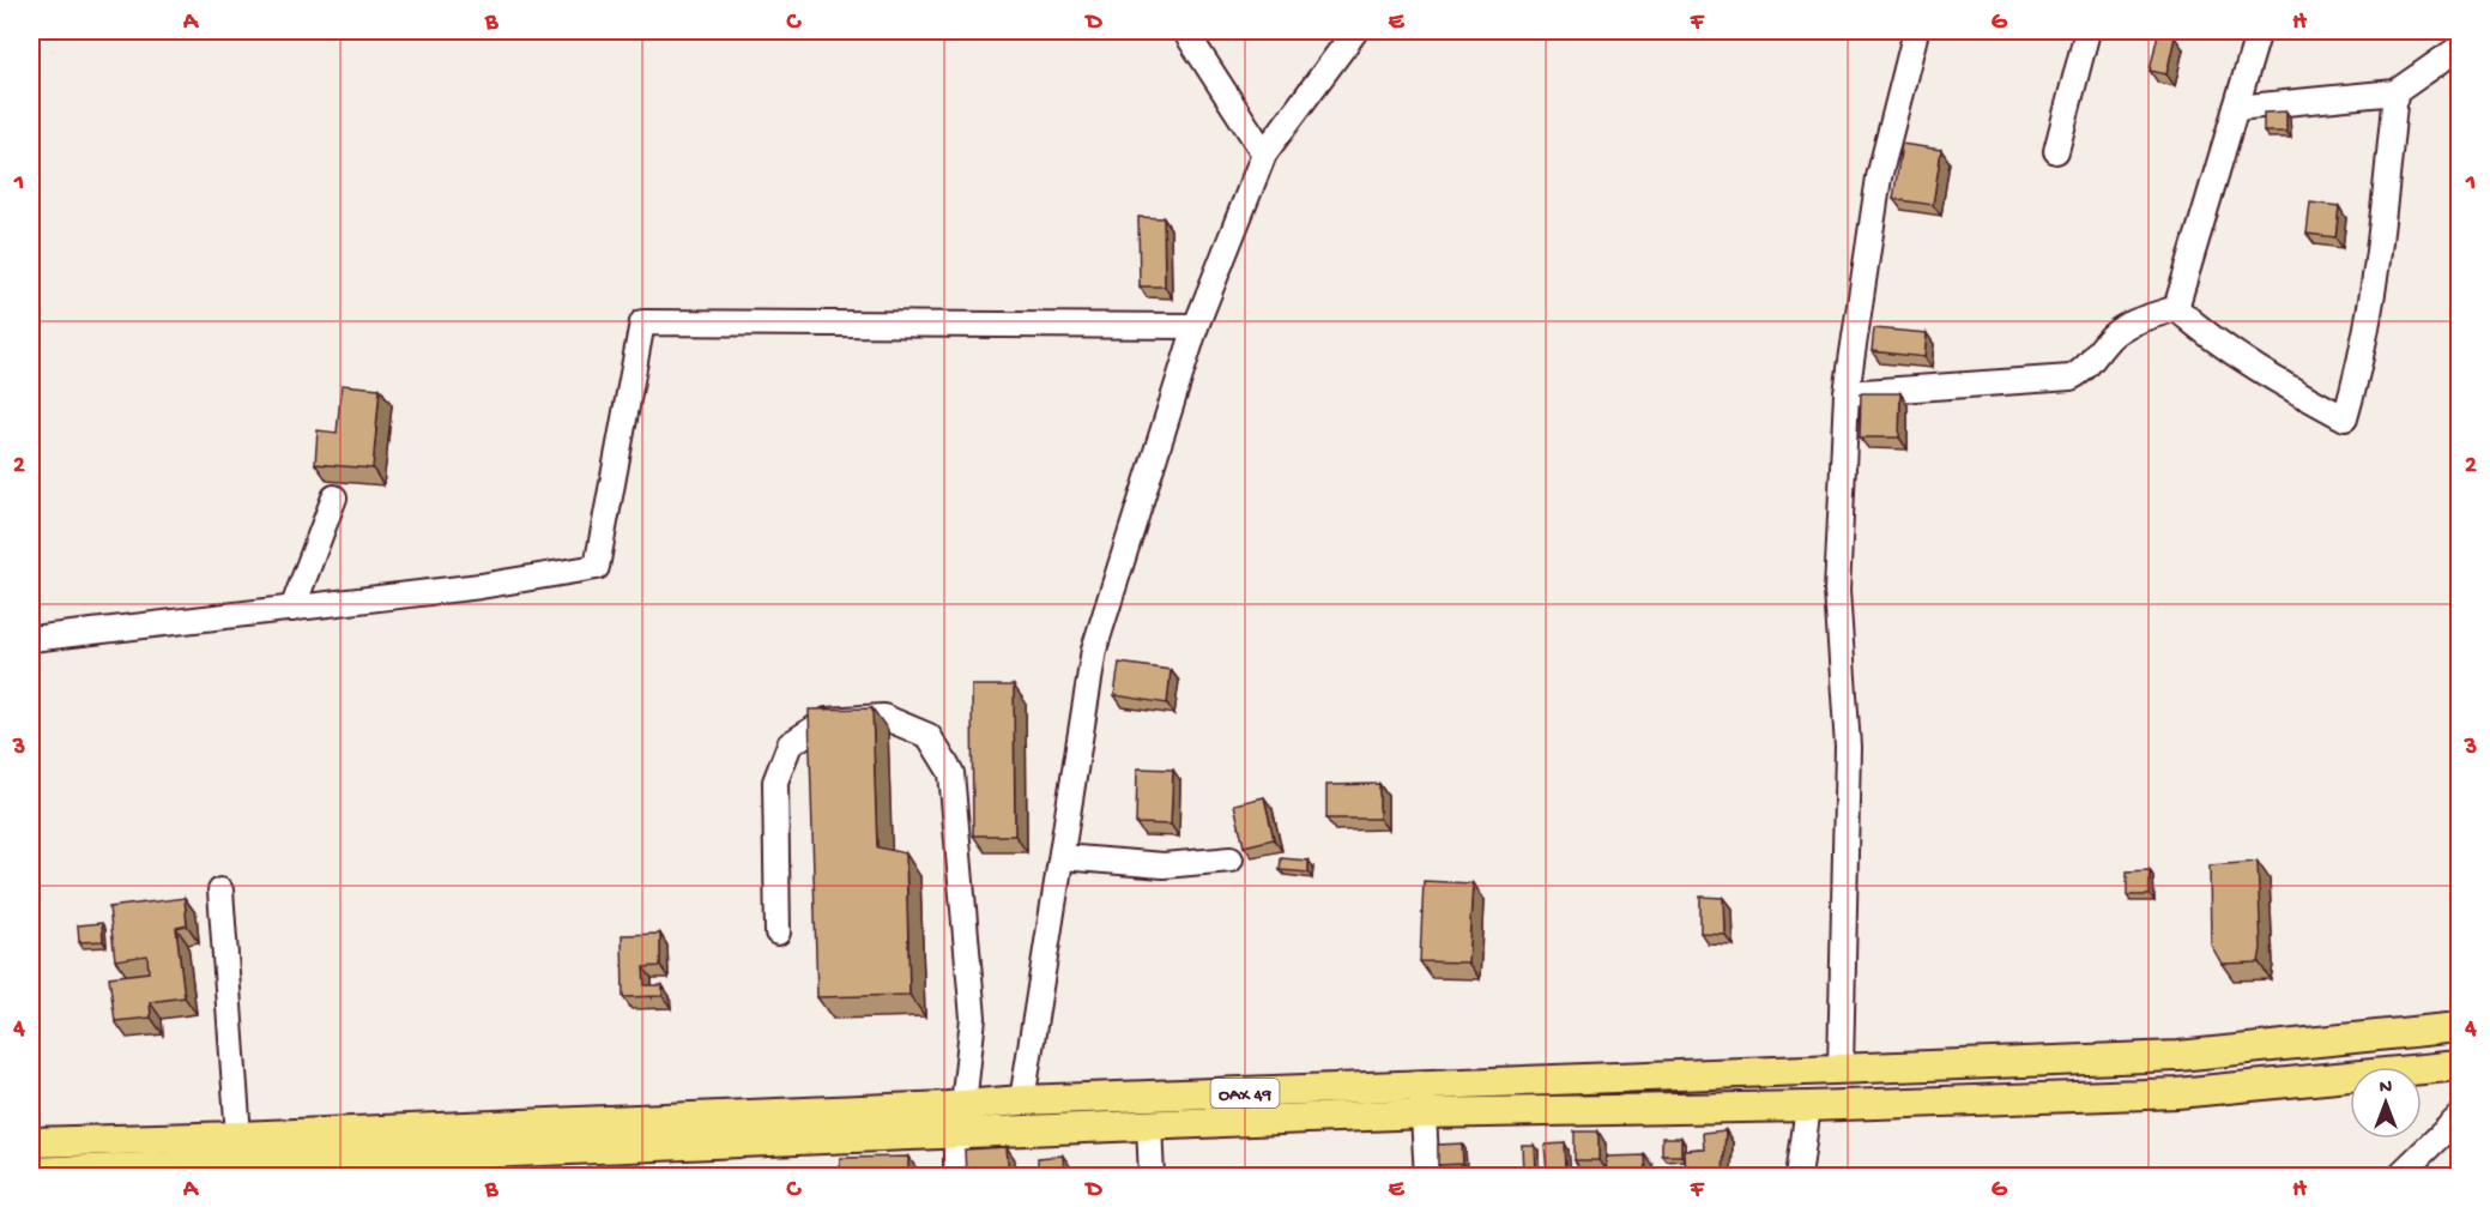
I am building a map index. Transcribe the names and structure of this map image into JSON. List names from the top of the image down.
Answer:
{
  "streets": {
    "main road": ["OAX 49"]
  },
  "north": "top",
  "grid": {
    "columns": [
      "A",
      "B",
      "C",
      "D",
      "E",
      "F",
      "G",
      "H"
    ],
    "rows": [
      "1",
      "2",
      "3",
      "4"
    ]
  }
}
